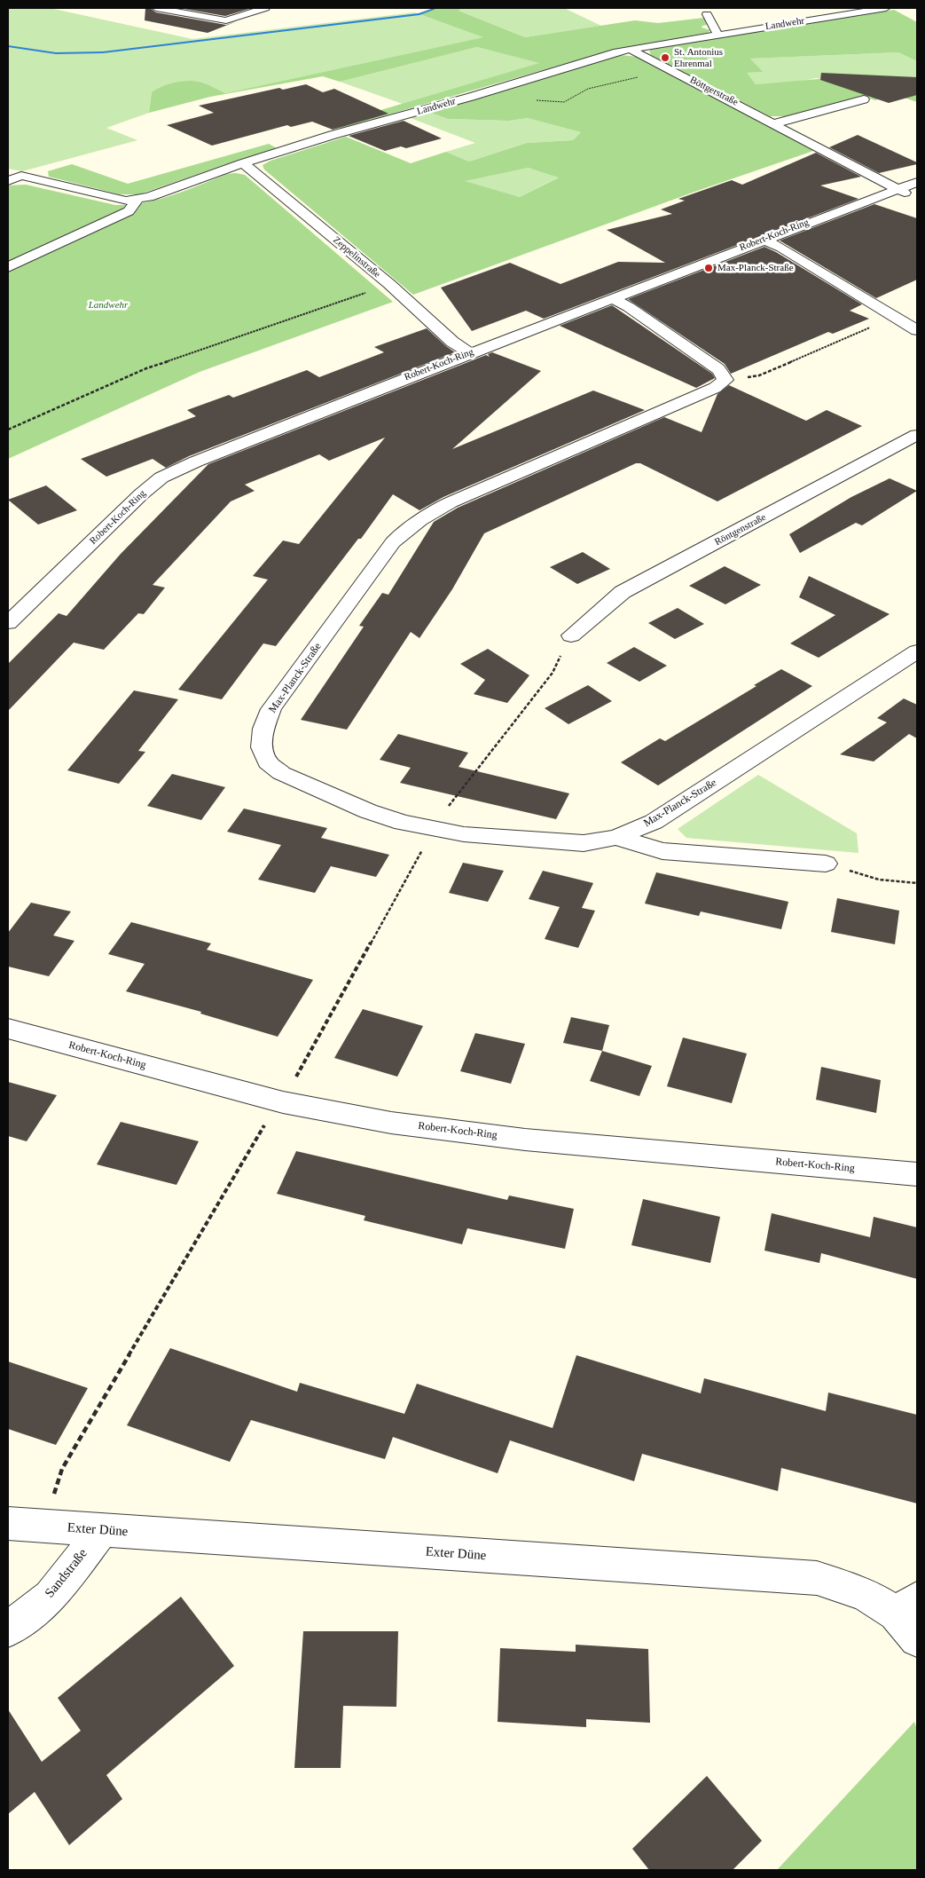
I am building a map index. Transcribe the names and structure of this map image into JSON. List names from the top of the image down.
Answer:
{
  "streets": {
    "street": [
      "Landwehr",
      "Böttgerstraße",
      "Robert-Koch-Ring",
      "Zeppelinstraße",
      "Röntgenstraße",
      "Max-Planck-Straße",
      "Exter Düne",
      "Sandstraße"
    ]
  },
  "crossings": [
    ["Landwehr", "Böttgerstraße"],
    ["Landwehr", "Zeppelinstraße"],
    ["Böttgerstraße", "Robert-Koch-Ring"],
    ["Robert-Koch-Ring", "Zeppelinstraße"],
    ["Exter Düne", "Sandstraße"]
  ],
  "parks": ["Landwehr"],
  "places": ["St. Antonius Ehrenmal", "Max-Planck-Straße"]
}
